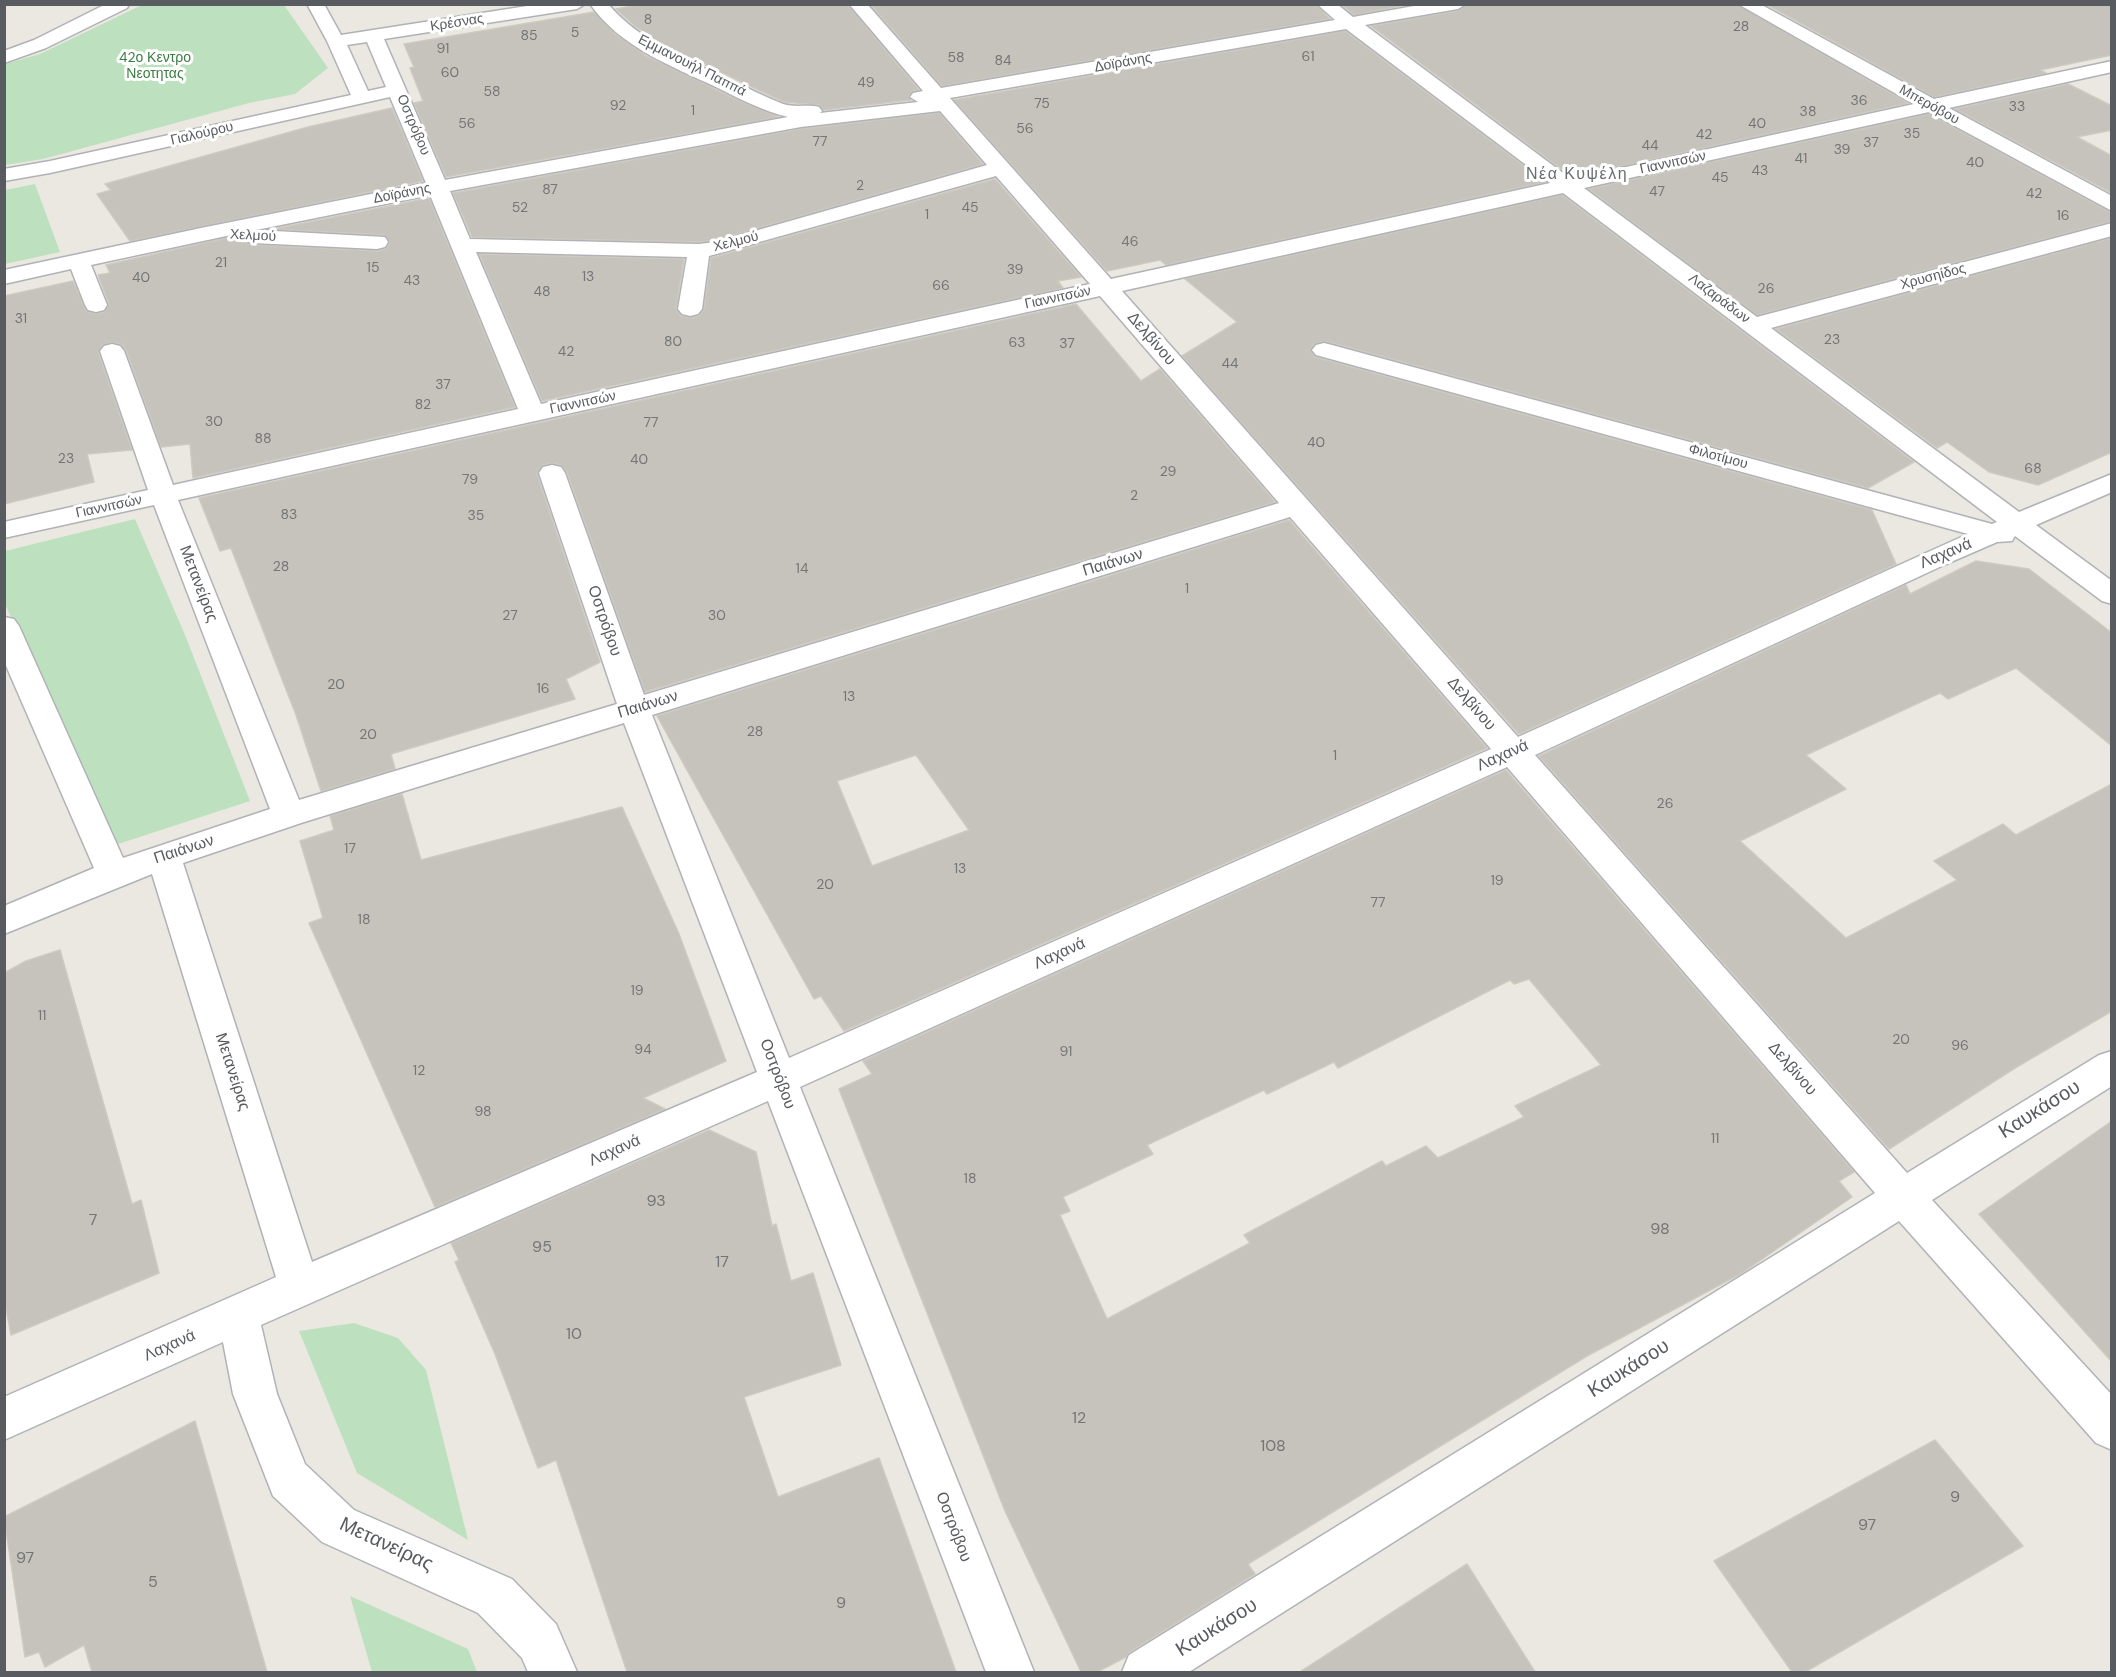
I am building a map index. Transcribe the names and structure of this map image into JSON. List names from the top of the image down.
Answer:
{
  "streets": {
    "street": [
      "Κρέσνας",
      "Δοϊράνης",
      "Εμμανουήλ Παππά",
      "Μπερόβου",
      "Οστρόβου",
      "Γιαλούρου",
      "Γιαννιτσών",
      "Χελμού",
      "Χρυσηίδος",
      "Λαζαράδων",
      "Δελβίνου",
      "Φιλοτίμου",
      "Λαχανά",
      "Παιάνων",
      "Μετανείρας",
      "Καυκάσου"
    ]
  },
  "crossings": [
    ["Κρέσνας", "Οστρόβου"],
    ["Δοϊράνης", "Εμμανουήλ Παππά"],
    ["Δοϊράνης", "Οστρόβου"],
    ["Δοϊράνης", "Χελμού"],
    ["Δοϊράνης", "Λαζαράδων"],
    ["Δοϊράνης", "Δελβίνου"],
    ["Μπερόβου", "Γιαννιτσών"],
    ["Οστρόβου", "Γιαλούρου"],
    ["Οστρόβου", "Γιαννιτσών"],
    ["Οστρόβου", "Χελμού"],
    ["Οστρόβου", "Λαχανά"],
    ["Οστρόβου", "Παιάνων"],
    ["Γιαννιτσών", "Λαζαράδων"],
    ["Γιαννιτσών", "Δελβίνου"],
    ["Γιαννιτσών", "Μετανείρας"],
    ["Χελμού", "Δελβίνου"],
    ["Χρυσηίδος", "Λαζαράδων"],
    ["Λαζαράδων", "Φιλοτίμου"],
    ["Λαζαράδων", "Λαχανά"],
    ["Δελβίνου", "Λαχανά"],
    ["Δελβίνου", "Παιάνων"],
    ["Δελβίνου", "Καυκάσου"],
    ["Φιλοτίμου", "Λαχανά"],
    ["Λαχανά", "Μετανείρας"],
    ["Παιάνων", "Μετανείρας"]
  ],
  "districts": ["Νέα Κυψέλη"],
  "parks": ["42ο Κεντρο Νεοτητας"],
  "house_numbers": [
    "8",
    "28",
    "5",
    "85",
    "91",
    "61",
    "58",
    "84",
    "60",
    "49",
    "58",
    "36",
    "75",
    "92",
    "33",
    "1",
    "38",
    "56",
    "40",
    "56",
    "35",
    "42",
    "77",
    "37",
    "44",
    "39",
    "41",
    "40",
    "43",
    "45",
    "2",
    "87",
    "47",
    "42",
    "52",
    "45",
    "1",
    "16",
    "46",
    "21",
    "15",
    "39",
    "13",
    "40",
    "43",
    "66",
    "26",
    "48",
    "31",
    "23",
    "80",
    "63",
    "37",
    "42",
    "44",
    "37",
    "82",
    "30",
    "77",
    "88",
    "40",
    "23",
    "40",
    "68",
    "29",
    "79",
    "2",
    "83",
    "35",
    "28",
    "14",
    "1",
    "27",
    "30",
    "20",
    "16",
    "13",
    "28",
    "20",
    "1",
    "26",
    "17",
    "13",
    "19",
    "20",
    "77",
    "18",
    "19",
    "11",
    "20",
    "96",
    "94",
    "91",
    "12",
    "98",
    "11",
    "18",
    "93",
    "7",
    "98",
    "95",
    "17",
    "10",
    "12",
    "108",
    "9",
    "97",
    "97",
    "5",
    "9"
  ]
}
